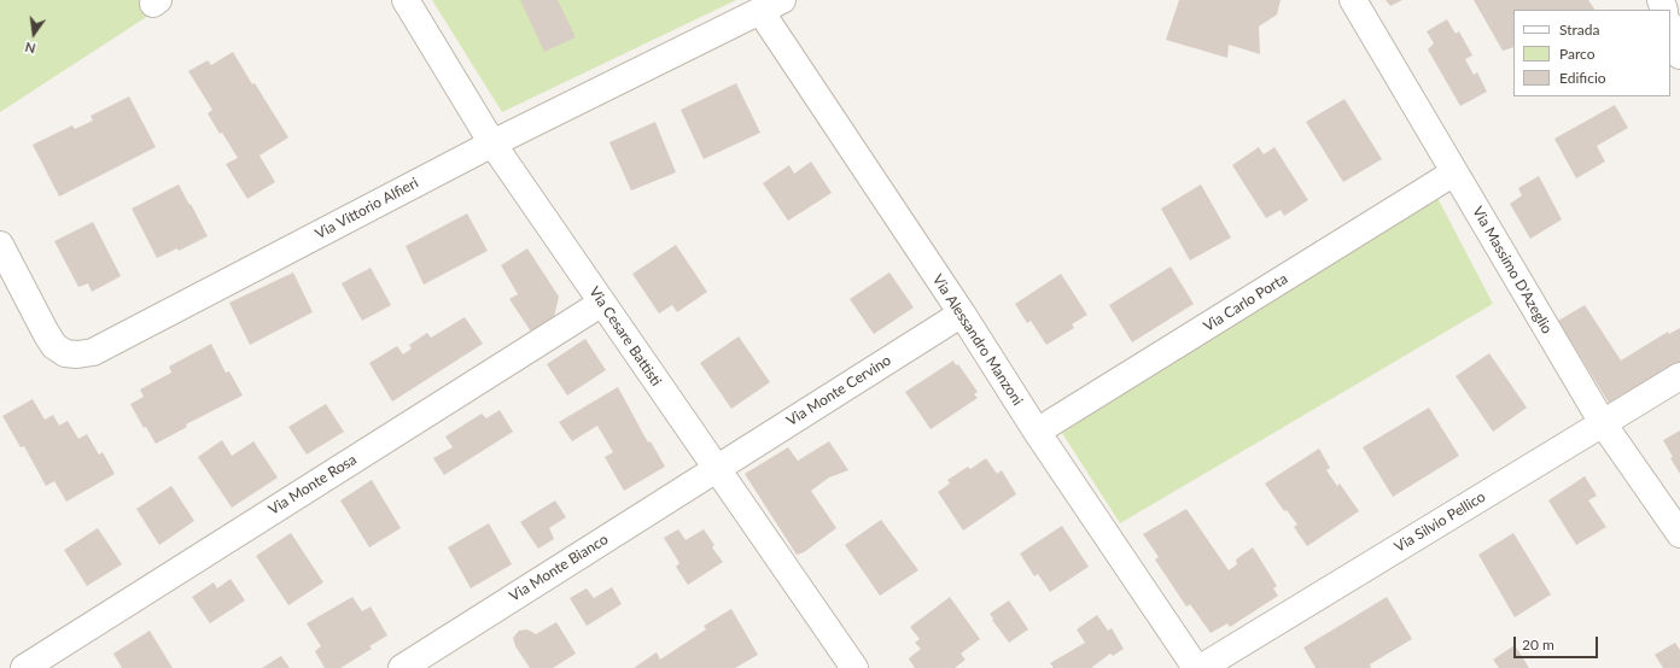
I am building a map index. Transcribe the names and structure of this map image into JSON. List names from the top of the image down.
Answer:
{
  "streets": {
    "street": [
      "Via Vittorio Alfieri",
      "Via Massimo D'Azeglio",
      "Via Carlo Porta",
      "Via Cesare Battisti",
      "Via Alessandro Manzoni",
      "Via Monte Cervino",
      "Via Monte Rosa",
      "Via Silvio Pellico",
      "Via Monte Bianco"
    ]
  },
  "crossings": [
    ["Via Vittorio Alfieri", "Via Cesare Battisti"],
    ["Via Vittorio Alfieri", "Via Alessandro Manzoni"],
    ["Via Massimo D'Azeglio", "Via Carlo Porta"],
    ["Via Massimo D'Azeglio", "Via Silvio Pellico"],
    ["Via Carlo Porta", "Via Alessandro Manzoni"],
    ["Via Cesare Battisti", "Via Monte Cervino"],
    ["Via Cesare Battisti", "Via Monte Rosa"],
    ["Via Cesare Battisti", "Via Monte Bianco"],
    ["Via Alessandro Manzoni", "Via Monte Cervino"],
    ["Via Monte Cervino", "Via Monte Bianco"]
  ],
  "legend": ["Strada", "Parco", "Edificio"],
  "scale_bar": "20 m",
  "north": "bottom"
}
